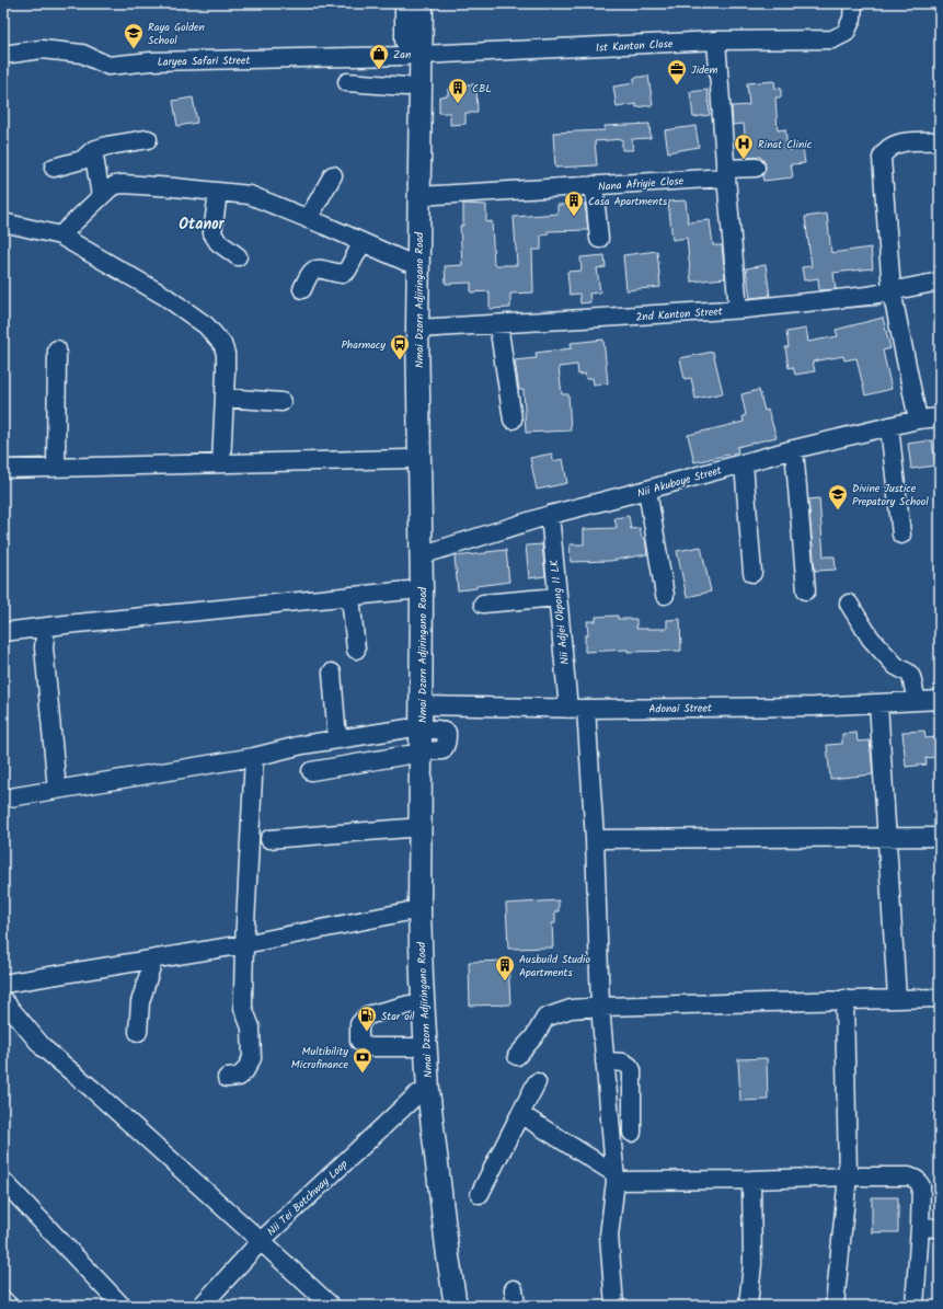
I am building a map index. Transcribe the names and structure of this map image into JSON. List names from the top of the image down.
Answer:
{
  "streets": {
    "main road": ["Nmai Dzorn Adjiringano Road"],
    "street": [
      "1st Kanton Close",
      "Laryea Safari Street",
      "Nana Afriyie Close",
      "2nd Kanton Street",
      "Nii Akuboye Street",
      "Nii Adjei Okpong II LK",
      "Adonai Street",
      "Nii Tei Botchway Loop"
    ]
  },
  "crossings": [
    ["1st Kanton Close", "Laryea Safari Street"],
    ["1st Kanton Close", "Nmai Dzorn Adjiringano Road"],
    ["Laryea Safari Street", "Nmai Dzorn Adjiringano Road"],
    ["Nana Afriyie Close", "Nmai Dzorn Adjiringano Road"],
    ["Nmai Dzorn Adjiringano Road", "2nd Kanton Street"],
    ["Nmai Dzorn Adjiringano Road", "Nii Akuboye Street"],
    ["Nmai Dzorn Adjiringano Road", "Adonai Street"],
    ["Nmai Dzorn Adjiringano Road", "Nii Tei Botchway Loop"],
    ["Nii Akuboye Street", "Nii Adjei Okpong II LK"],
    ["Nii Adjei Okpong II LK", "Adonai Street"]
  ],
  "districts": ["Otanor"],
  "places": {
    "school or university": ["Raya Golden School", "Divine Justice Prepatory School"],
    "shop": ["Zan"],
    "office": ["Jidem"],
    "building": ["CBL", "Casa Apartments", "Ausbuild Studio Apartments"],
    "hospital": ["Rinat Clinic"],
    "bus stop": ["Pharmacy"],
    "fuel station": ["Star oil"],
    "bank": ["Multibility Microfinance"]
  }
}
